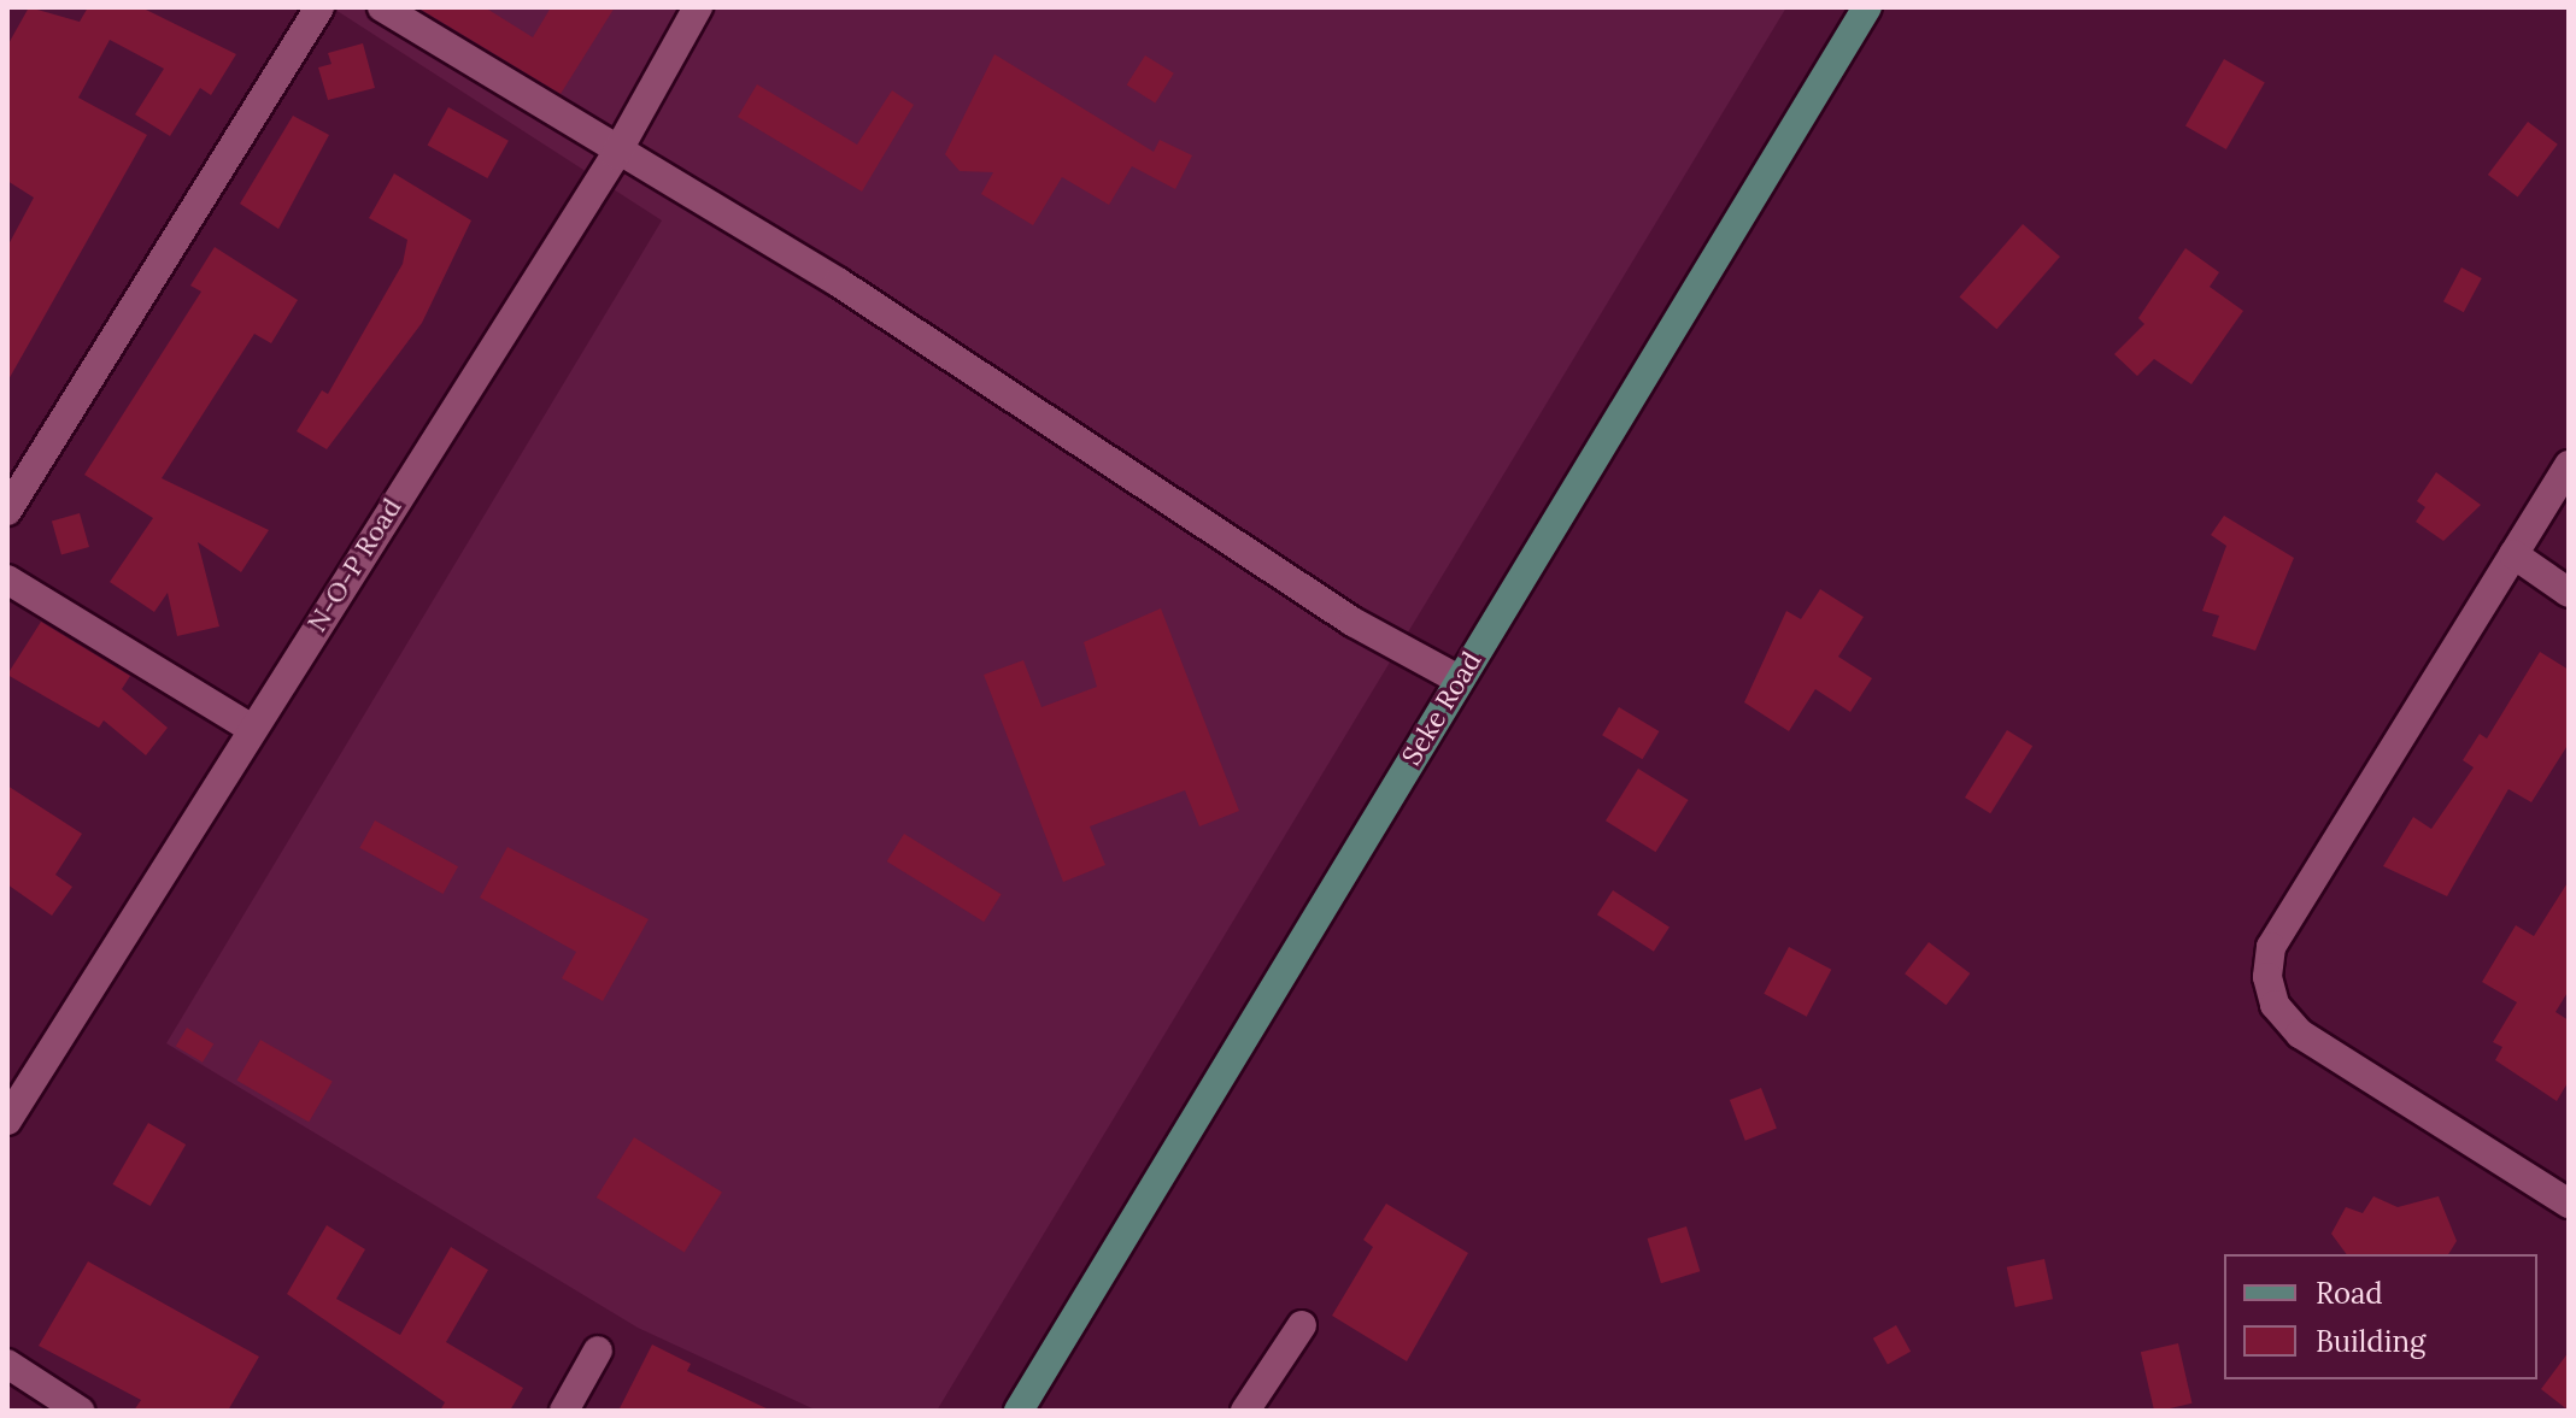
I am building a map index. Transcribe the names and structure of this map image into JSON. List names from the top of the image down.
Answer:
{
  "streets": {
    "main road": ["Seke Road"],
    "street": ["N-O-P Road"]
  },
  "legend": ["Road", "Building"]
}
